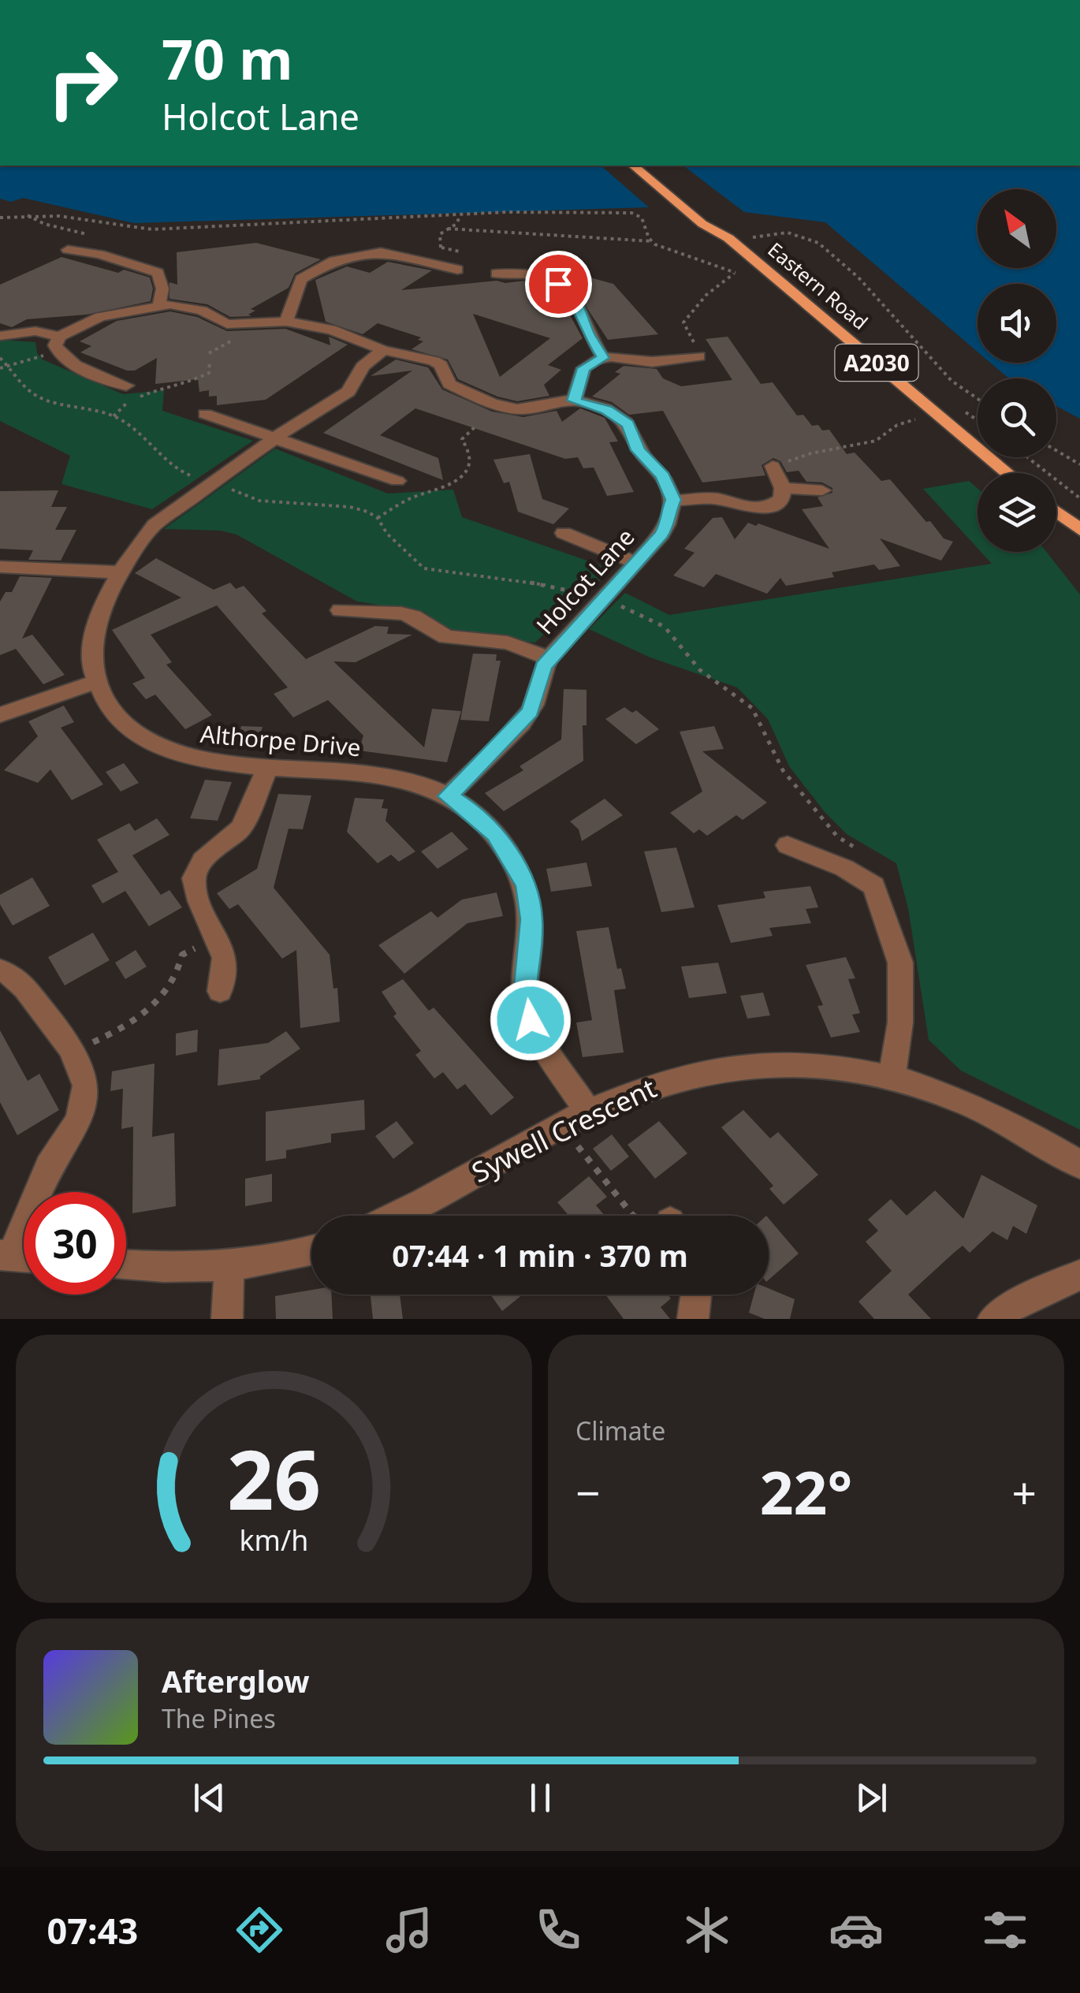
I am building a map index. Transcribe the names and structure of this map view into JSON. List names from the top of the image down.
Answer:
{
  "streets": {
    "main road": ["Eastern Road", "A2030"],
    "street": ["Holcot Lane", "Althorpe Drive", "Sywell Crescent"]
  },
  "crossings": [
    ["Holcot Lane", "Althorpe Drive"],
    ["Althorpe Drive", "Sywell Crescent"]
  ],
  "north": "top left",
  "page": {
    "turn": ["70 m", "Holcot Lane"],
    "limit": "30",
    "trip": "07:44 · 1 min · 370 m",
    "tile": "Climate",
    "heat": ["−", "22°", "+"],
    "song": ["Afterglow", "The Pines"],
    "tabs": "07:43",
    "gauge": ["26", "km/h"]
  }
}
